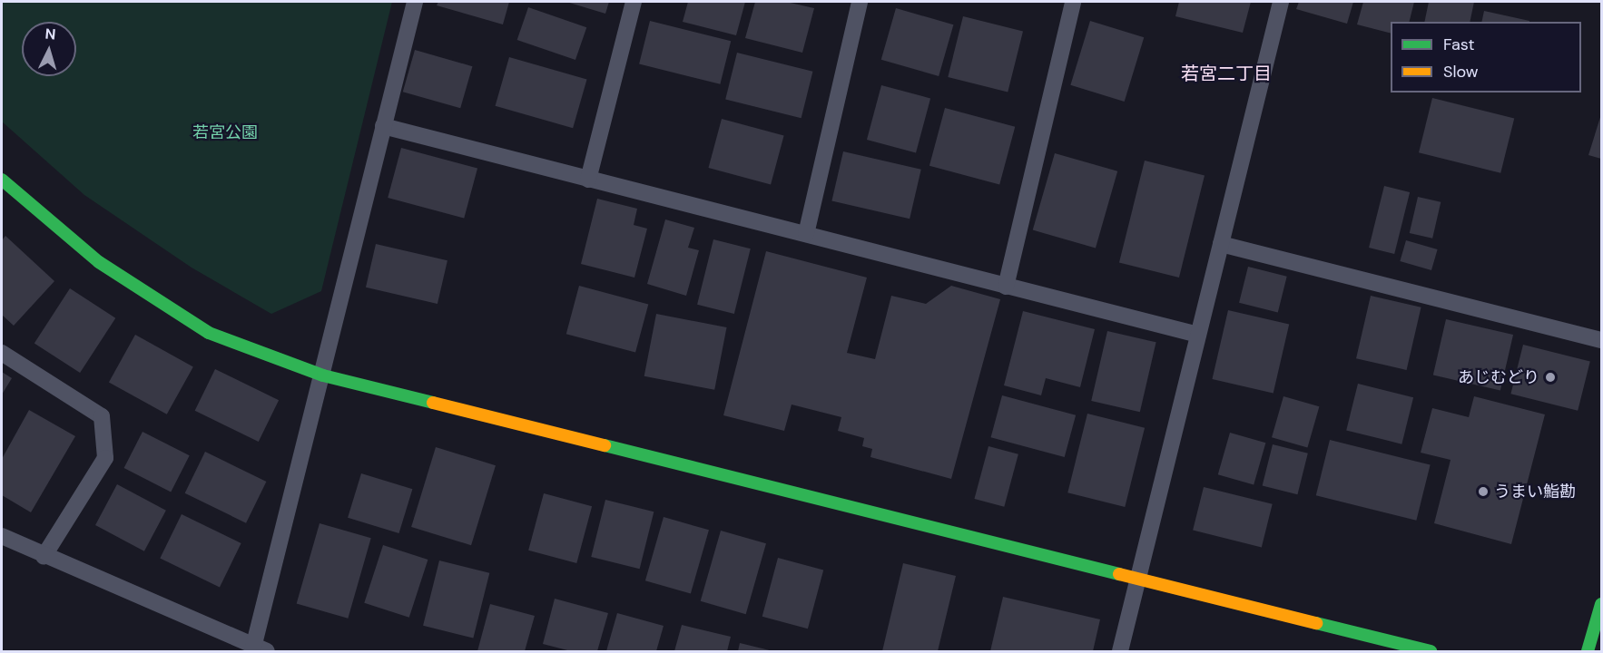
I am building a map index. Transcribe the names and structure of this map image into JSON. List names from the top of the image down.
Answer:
{
  "districts": ["若宮二丁目"],
  "parks": ["若宮公園"],
  "places": ["あじむどり", "うまい鮨勘"],
  "legend": ["Fast", "Slow"],
  "north": "top"
}
